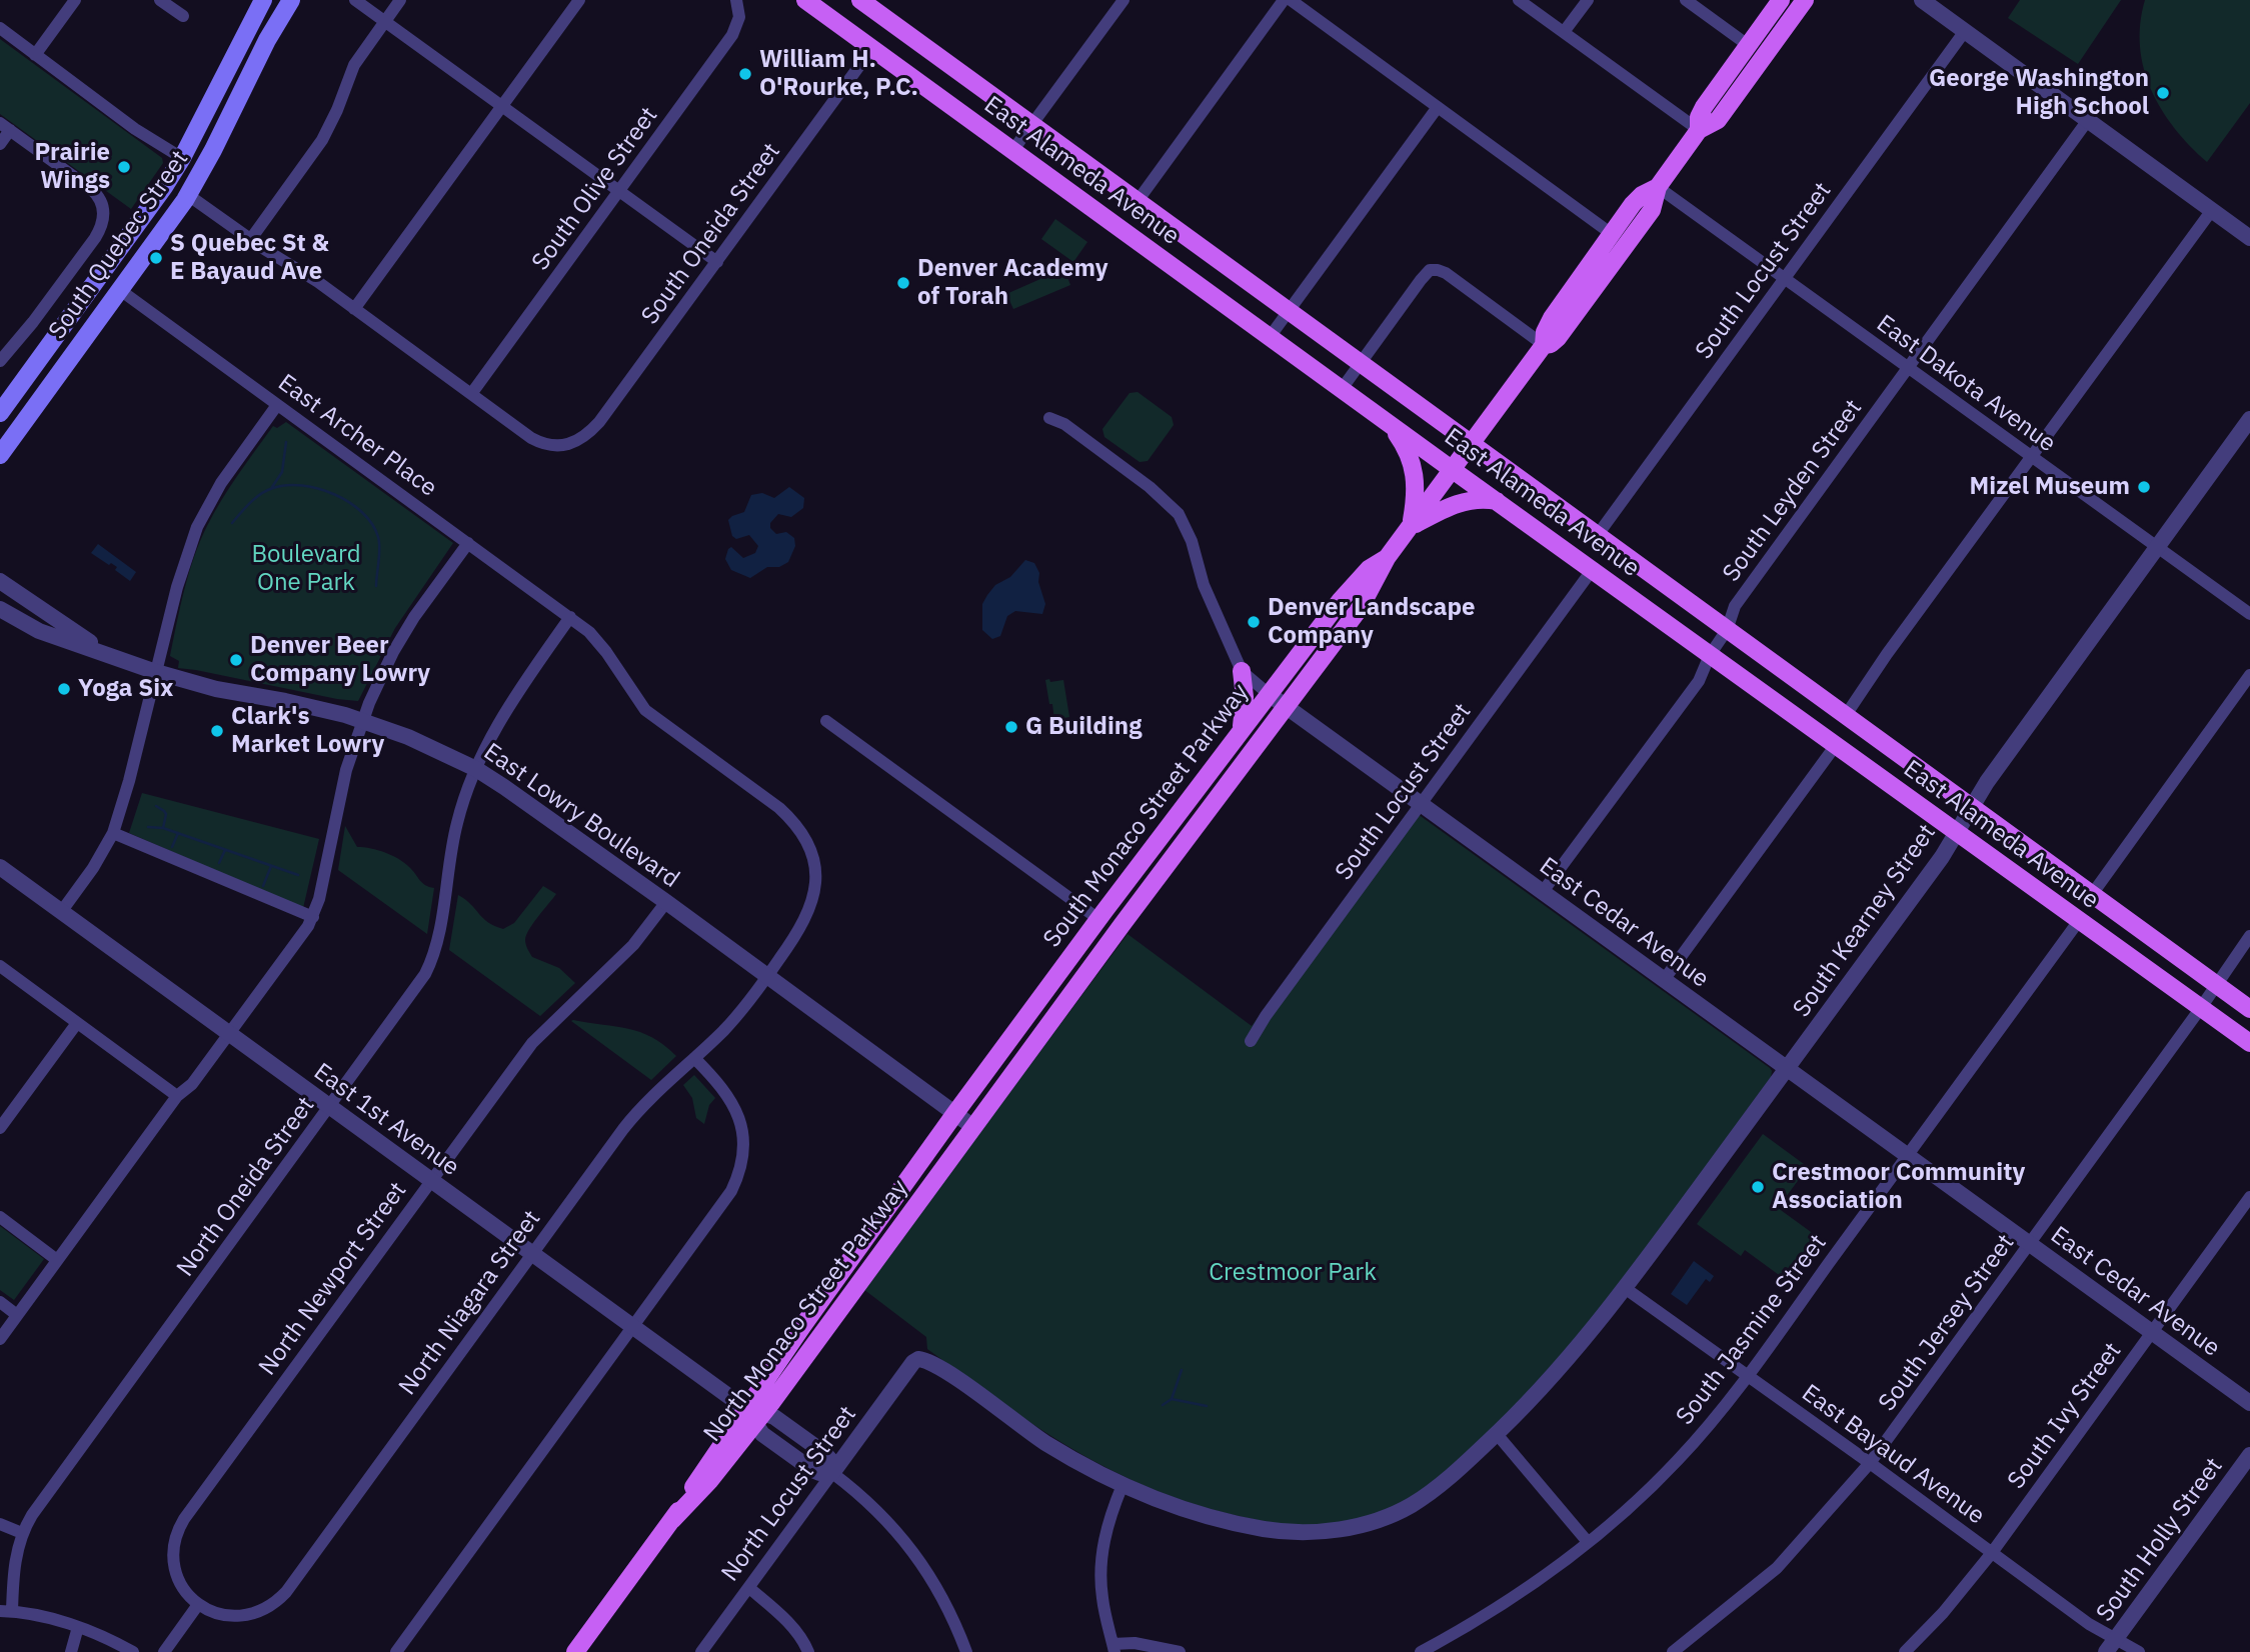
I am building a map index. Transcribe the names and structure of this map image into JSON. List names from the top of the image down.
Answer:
{
  "streets": {
    "main road": [
      "East Alameda Avenue",
      "South Quebec Street",
      "South Monaco Street Parkway",
      "North Monaco Street Parkway"
    ],
    "street": [
      "South Olive Street",
      "South Oneida Street",
      "South Locust Street",
      "East Dakota Avenue",
      "East Archer Place",
      "South Leyden Street",
      "East Lowry Boulevard",
      "South Kearney Street",
      "East Cedar Avenue",
      "East 1st Avenue",
      "North Oneida Street",
      "North Newport Street",
      "North Niagara Street",
      "South Jersey Street",
      "South Jasmine Street",
      "South Ivy Street",
      "East Bayaud Avenue",
      "North Locust Street",
      "South Holly Street"
    ]
  },
  "crossings": [
    ["East Alameda Avenue", "South Oneida Street"],
    ["East Alameda Avenue", "South Locust Street"],
    ["East Alameda Avenue", "South Leyden Street"],
    ["East Alameda Avenue", "South Monaco Street Parkway"],
    ["East Alameda Avenue", "South Kearney Street"],
    ["East Alameda Avenue", "South Jersey Street"],
    ["East Alameda Avenue", "South Jasmine Street"],
    ["South Olive Street", "South Oneida Street"],
    ["South Quebec Street", "East Archer Place"],
    ["South Locust Street", "East Dakota Avenue"],
    ["South Locust Street", "East Cedar Avenue"],
    ["East Dakota Avenue", "South Leyden Street"],
    ["East Dakota Avenue", "South Kearney Street"],
    ["East Archer Place", "East Lowry Boulevard"],
    ["East Archer Place", "North Niagara Street"],
    ["South Leyden Street", "East Cedar Avenue"],
    ["East Lowry Boulevard", "South Monaco Street Parkway"],
    ["East Lowry Boulevard", "North Oneida Street"],
    ["East Lowry Boulevard", "North Newport Street"],
    ["East Lowry Boulevard", "North Niagara Street"],
    ["East Lowry Boulevard", "North Monaco Street Parkway"],
    ["South Monaco Street Parkway", "East Cedar Avenue"],
    ["South Monaco Street Parkway", "North Monaco Street Parkway"],
    ["South Kearney Street", "East Cedar Avenue"],
    ["South Kearney Street", "East Bayaud Avenue"],
    ["South Kearney Street", "North Locust Street"],
    ["East Cedar Avenue", "South Jersey Street"],
    ["East Cedar Avenue", "South Jasmine Street"],
    ["East Cedar Avenue", "South Ivy Street"],
    ["East 1st Avenue", "North Oneida Street"],
    ["East 1st Avenue", "North Newport Street"],
    ["East 1st Avenue", "North Niagara Street"],
    ["East 1st Avenue", "North Monaco Street Parkway"],
    ["East 1st Avenue", "North Locust Street"],
    ["North Newport Street", "North Niagara Street"],
    ["South Jersey Street", "East Bayaud Avenue"],
    ["South Jasmine Street", "East Bayaud Avenue"],
    ["South Ivy Street", "East Bayaud Avenue"],
    ["East Bayaud Avenue", "South Holly Street"]
  ],
  "parks": ["Boulevard One Park", "Crestmoor Park"],
  "places": [
    "William H. O'Rourke, P.C.",
    "George Washington High School",
    "Prairie Wings",
    "S Quebec St & E Bayaud Ave",
    "Denver Academy of Torah",
    "Mizel Museum",
    "Denver Landscape Company",
    "Denver Beer Company Lowry",
    "Yoga Six",
    "G Building",
    "Clark's Market Lowry",
    "Crestmoor Community Association"
  ]
}
